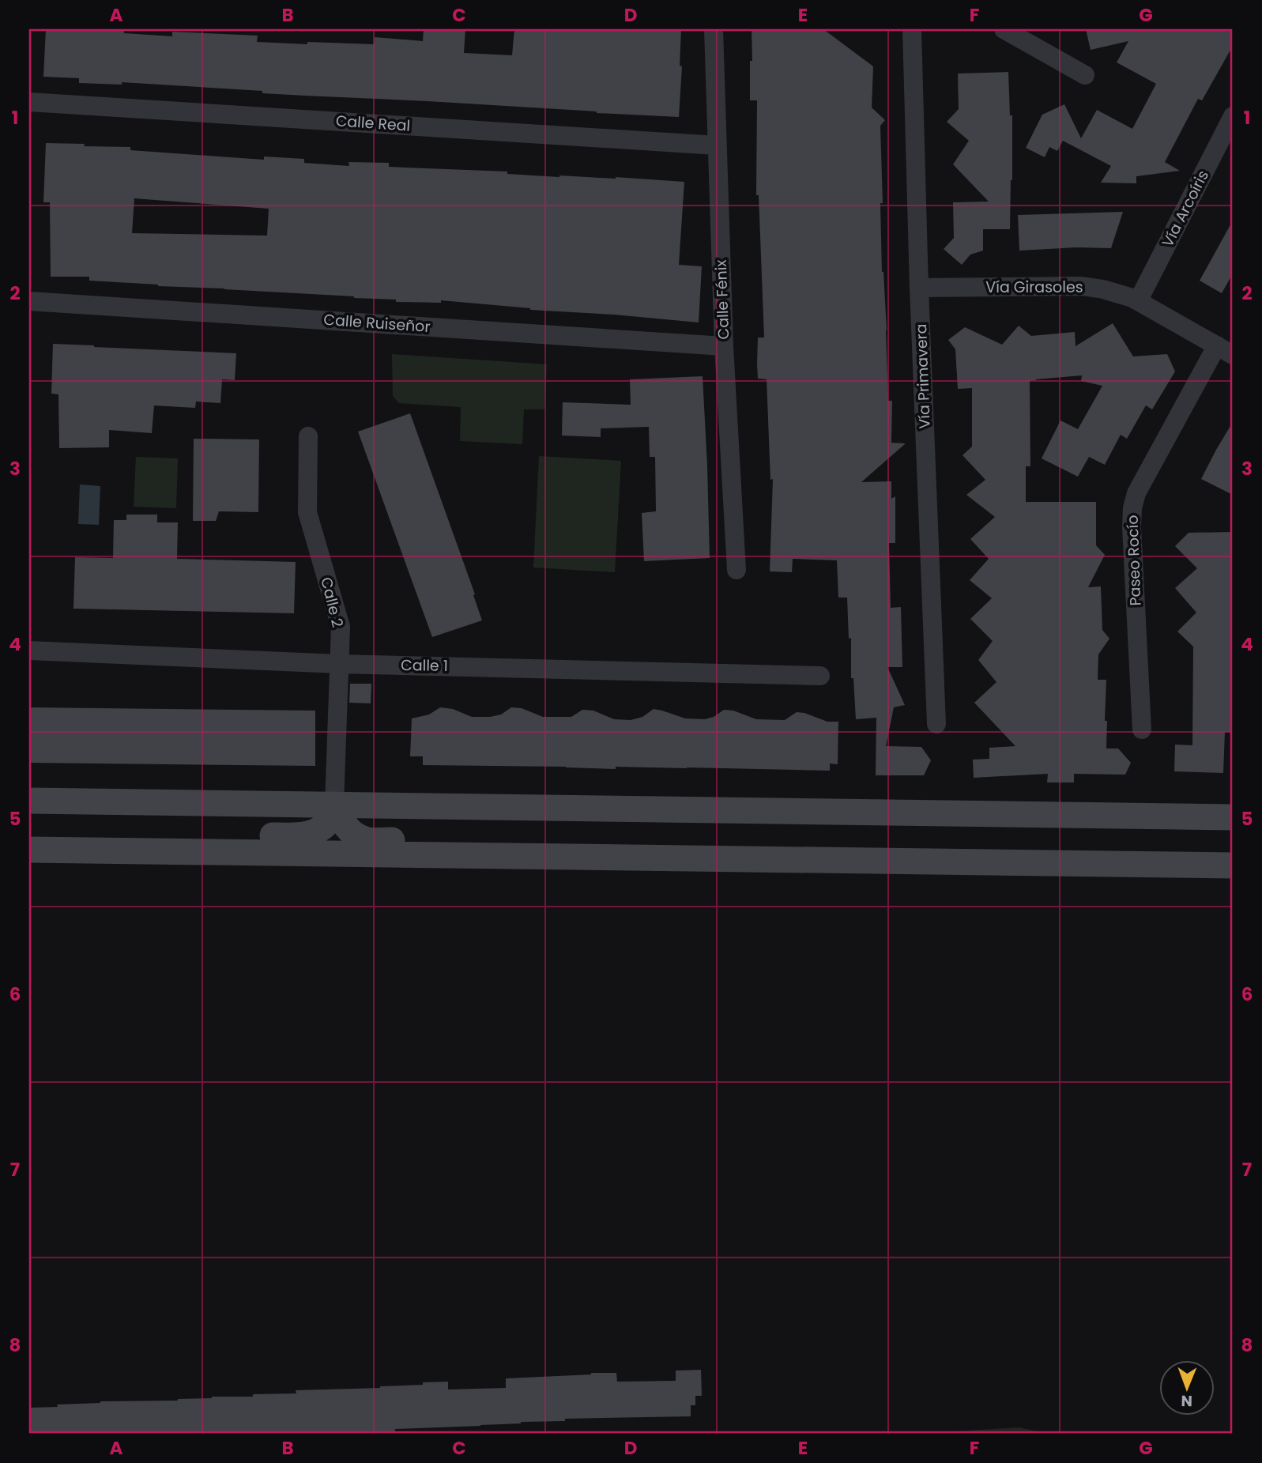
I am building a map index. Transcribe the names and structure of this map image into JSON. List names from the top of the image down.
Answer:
{
  "streets": {
    "street": [
      "Calle Real",
      "Vía Arcoíris",
      "Vía Girasoles",
      "Calle Fénix",
      "Calle Ruiseñor",
      "Vía Primavera",
      "Paseo Rocío",
      "Calle 2",
      "Calle 1"
    ]
  },
  "crossings": [
    ["Calle Real", "Calle Fénix"],
    ["Vía Arcoíris", "Vía Girasoles"],
    ["Vía Girasoles", "Vía Primavera"],
    ["Vía Girasoles", "Paseo Rocío"],
    ["Calle Fénix", "Calle Ruiseñor"],
    ["Calle 2", "Calle 1"]
  ],
  "north": "bottom",
  "grid": {
    "columns": [
      "A",
      "B",
      "C",
      "D",
      "E",
      "F",
      "G"
    ],
    "rows": [
      "1",
      "2",
      "3",
      "4",
      "5",
      "6",
      "7",
      "8"
    ]
  }
}
